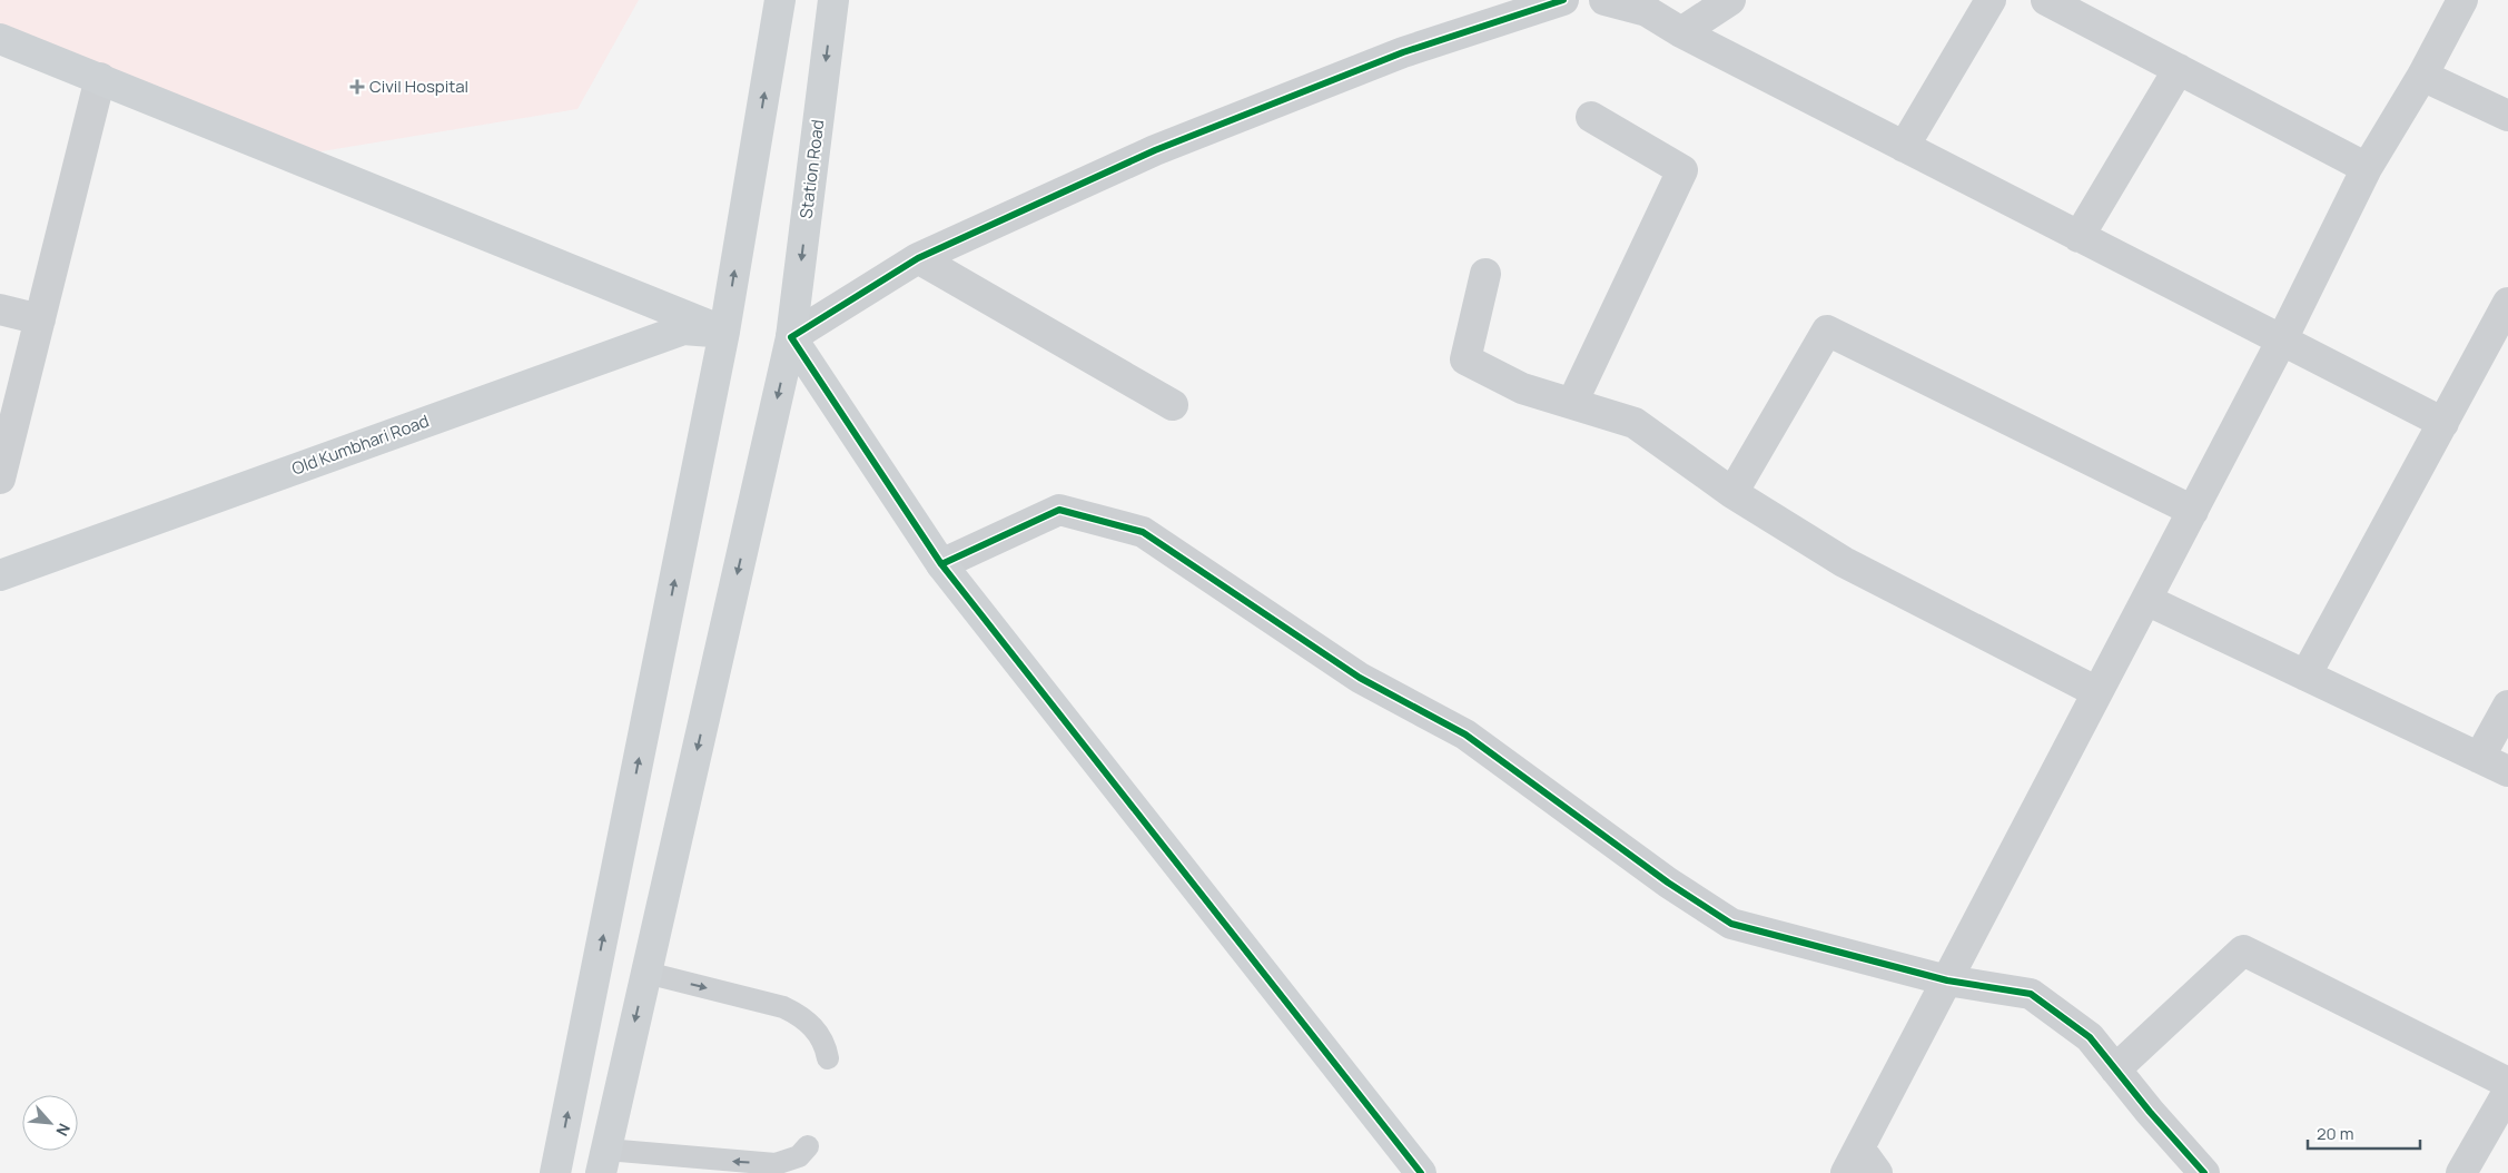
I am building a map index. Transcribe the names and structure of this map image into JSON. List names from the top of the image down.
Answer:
{
  "streets": {
    "main road": ["Station Road", "Old Kumbhari Road"]
  },
  "places": {
    "health": ["Civil Hospital"]
  },
  "scale_bar": "20 m",
  "north": "bottom right"
}
